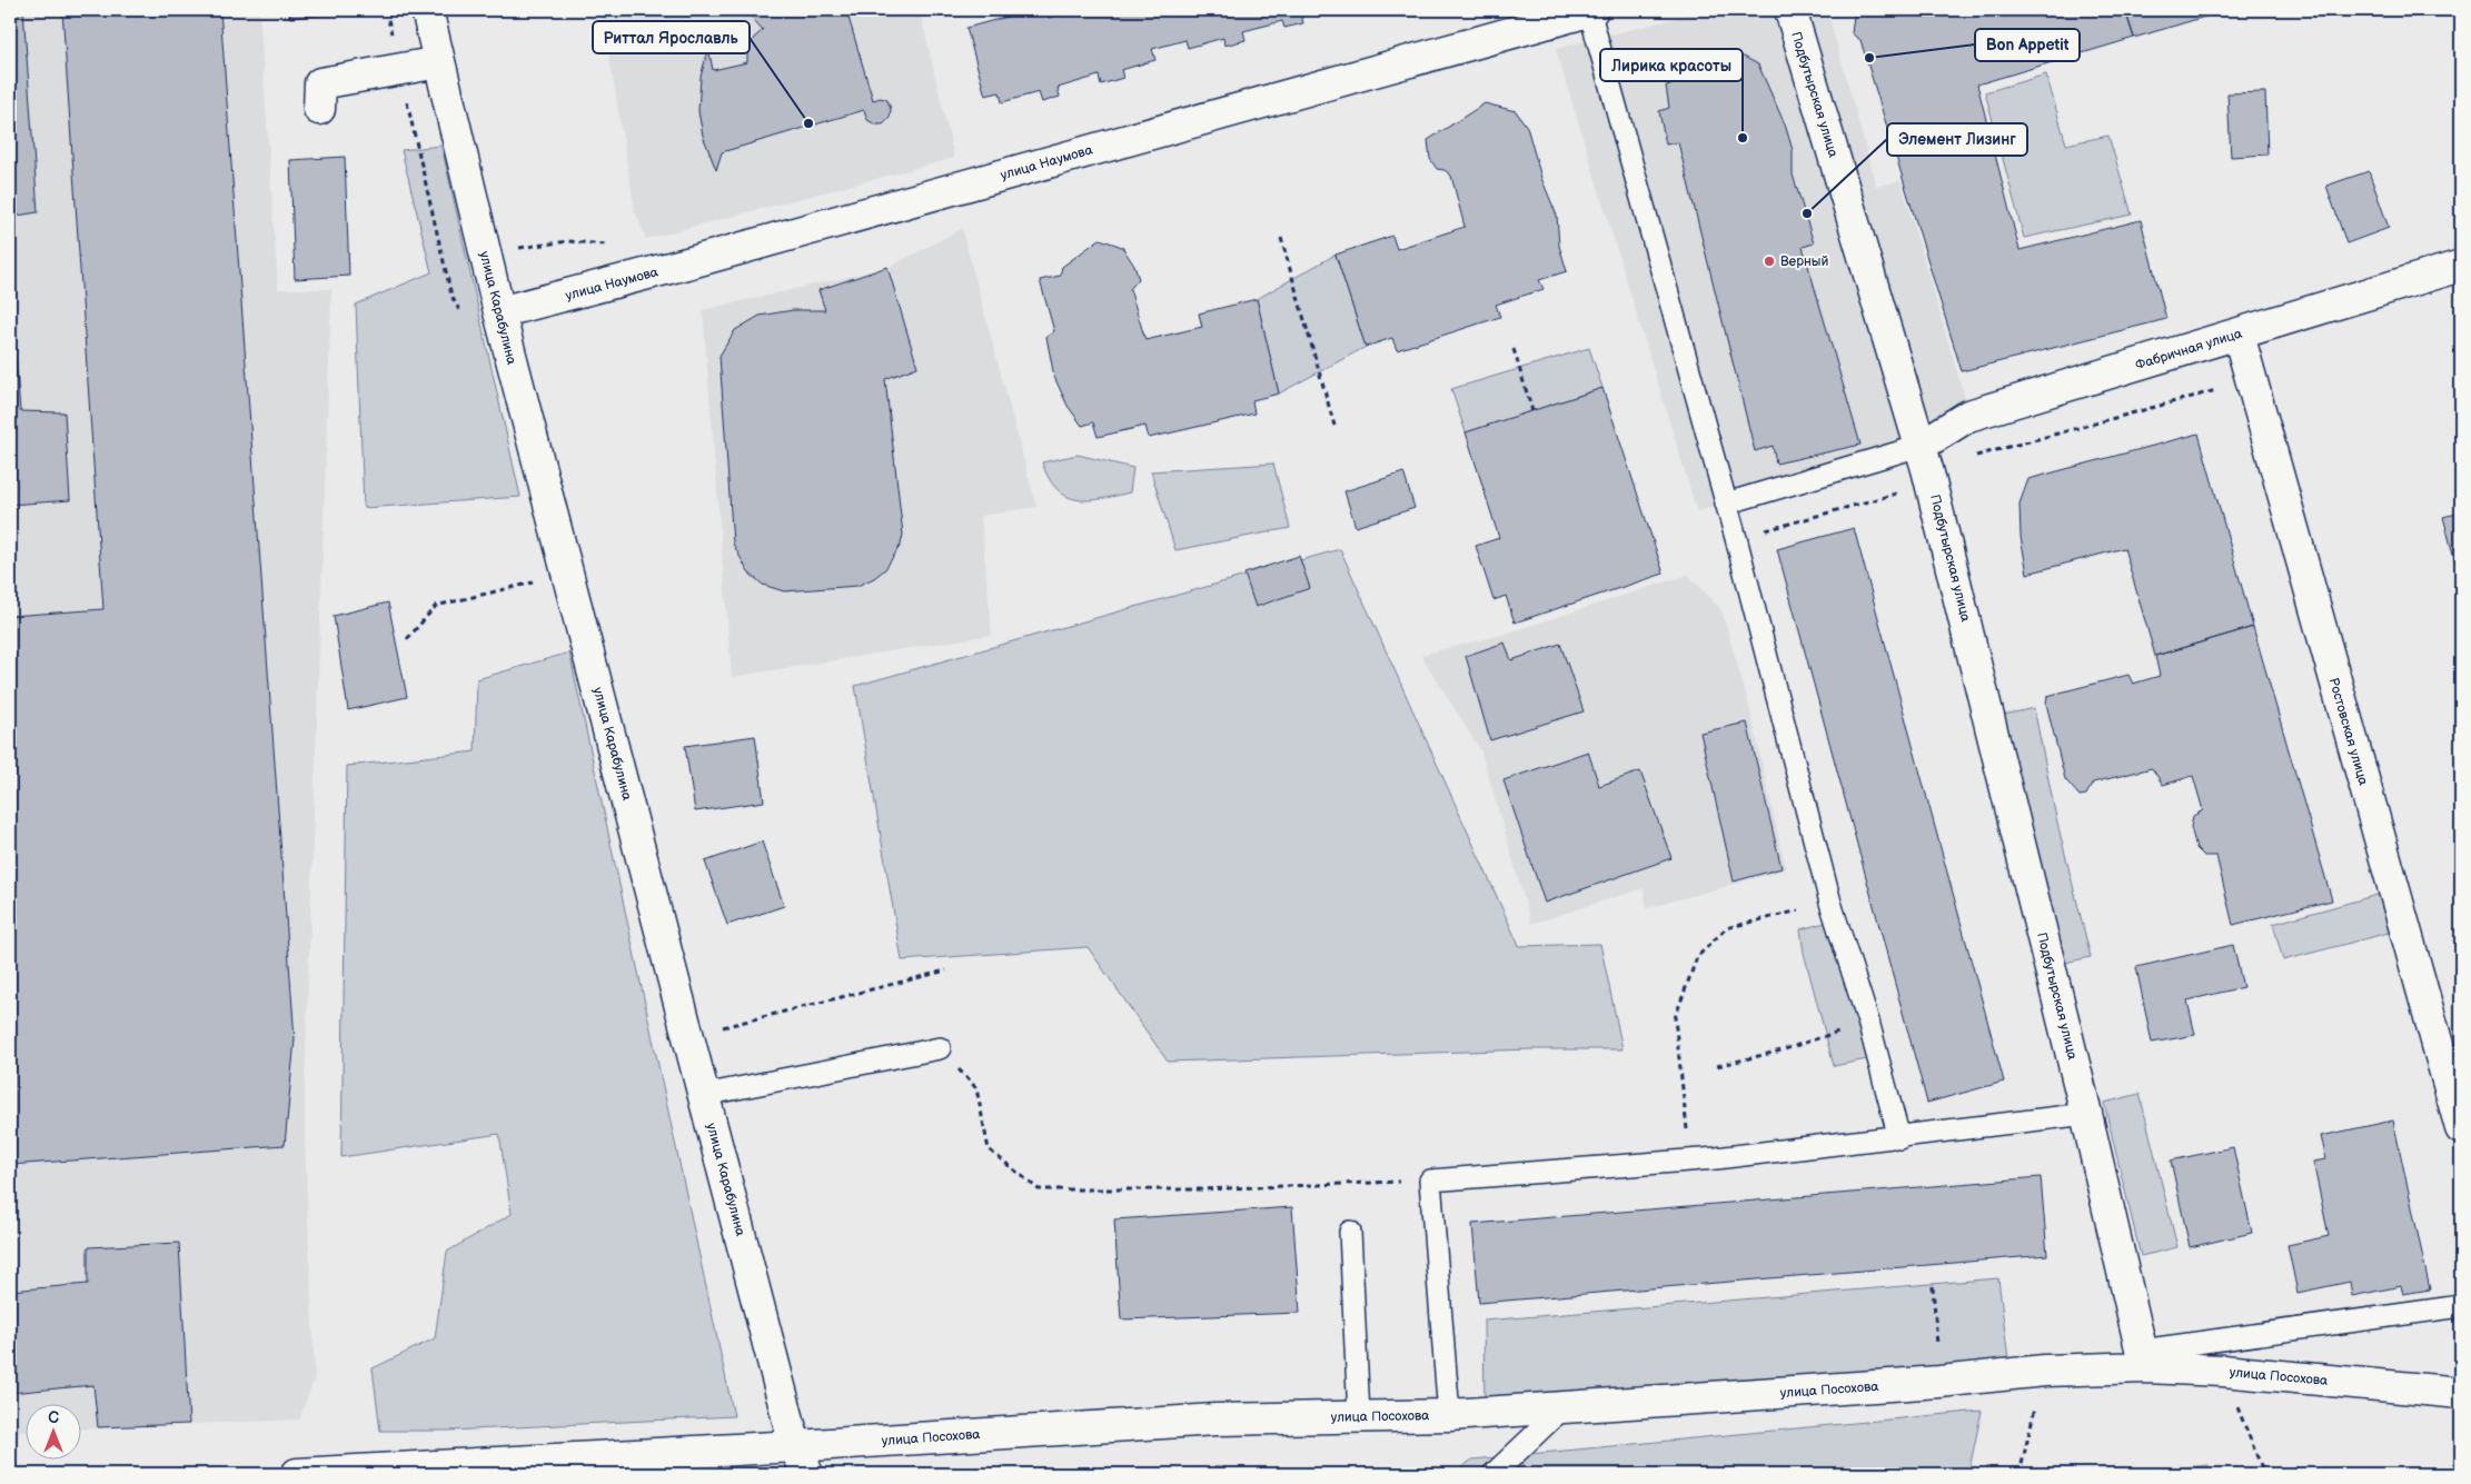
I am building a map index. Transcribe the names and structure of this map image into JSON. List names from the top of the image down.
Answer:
{
  "streets": {
    "street": [
      "Подбутырская улица",
      "улица Наумова",
      "улица Карабулина",
      "Фабричная улица",
      "Ростовская улица",
      "улица Посохова"
    ]
  },
  "crossings": [
    ["Подбутырская улица", "Фабричная улица"],
    ["Подбутырская улица", "улица Посохова"],
    ["улица Наумова", "улица Карабулина"],
    ["улица Карабулина", "улица Посохова"],
    ["Фабричная улица", "Ростовская улица"]
  ],
  "places": [
    "Bon Appetit",
    "Риттал Ярославль",
    "Лирика красоты",
    "Элемент Лизинг",
    "Верный"
  ],
  "north": "top"
}
